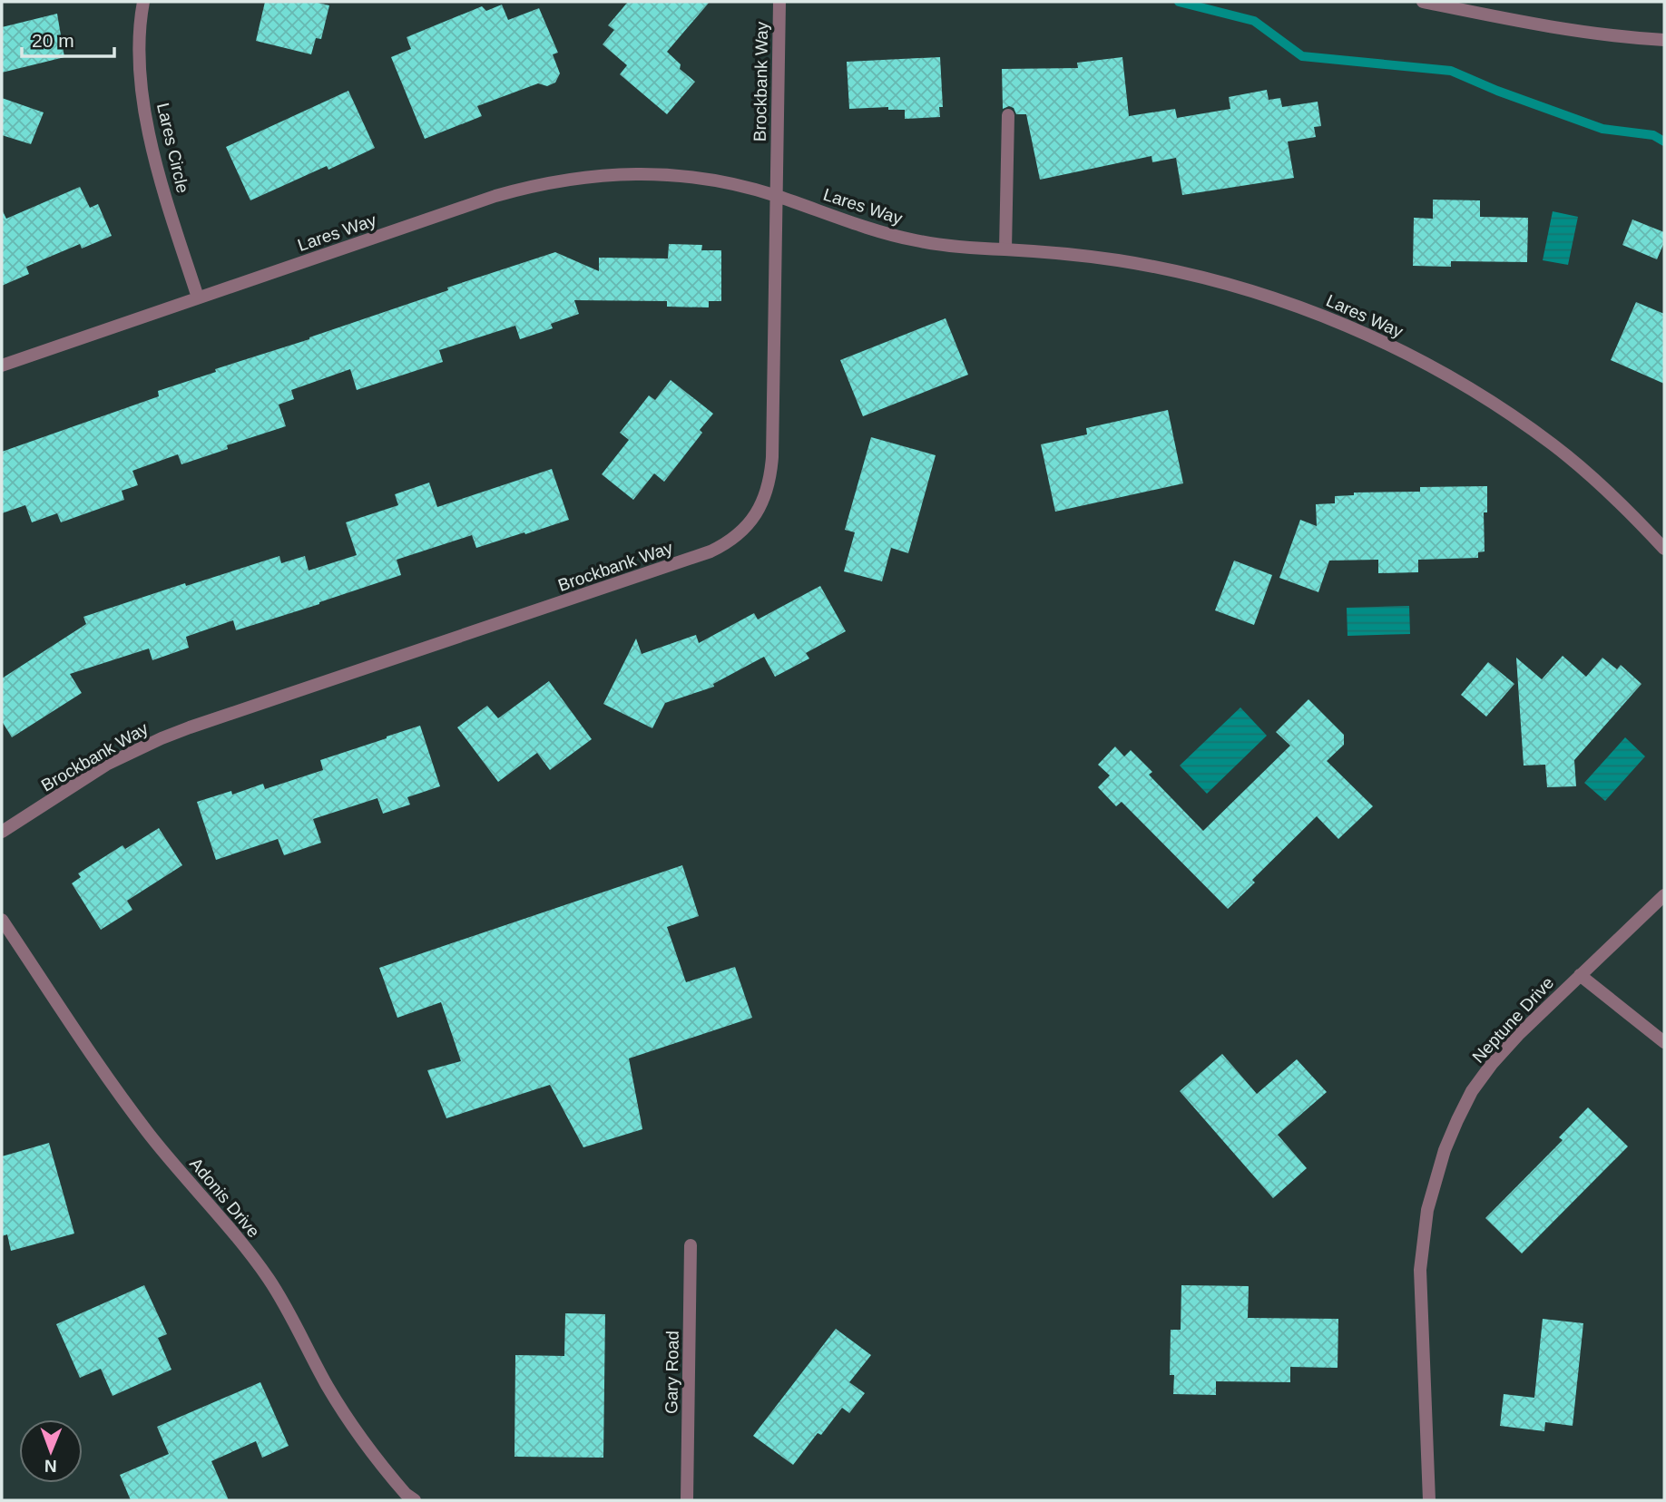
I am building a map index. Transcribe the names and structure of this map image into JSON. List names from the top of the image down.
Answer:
{
  "streets": {
    "street": [
      "Brockbank Way",
      "Lares Circle",
      "Lares Way",
      "Neptune Drive",
      "Adonis Drive",
      "Gary Road"
    ]
  },
  "crossings": [
    ["Brockbank Way", "Lares Way"],
    ["Lares Circle", "Lares Way"]
  ],
  "scale_bar": "20 m",
  "north": "bottom"
}
